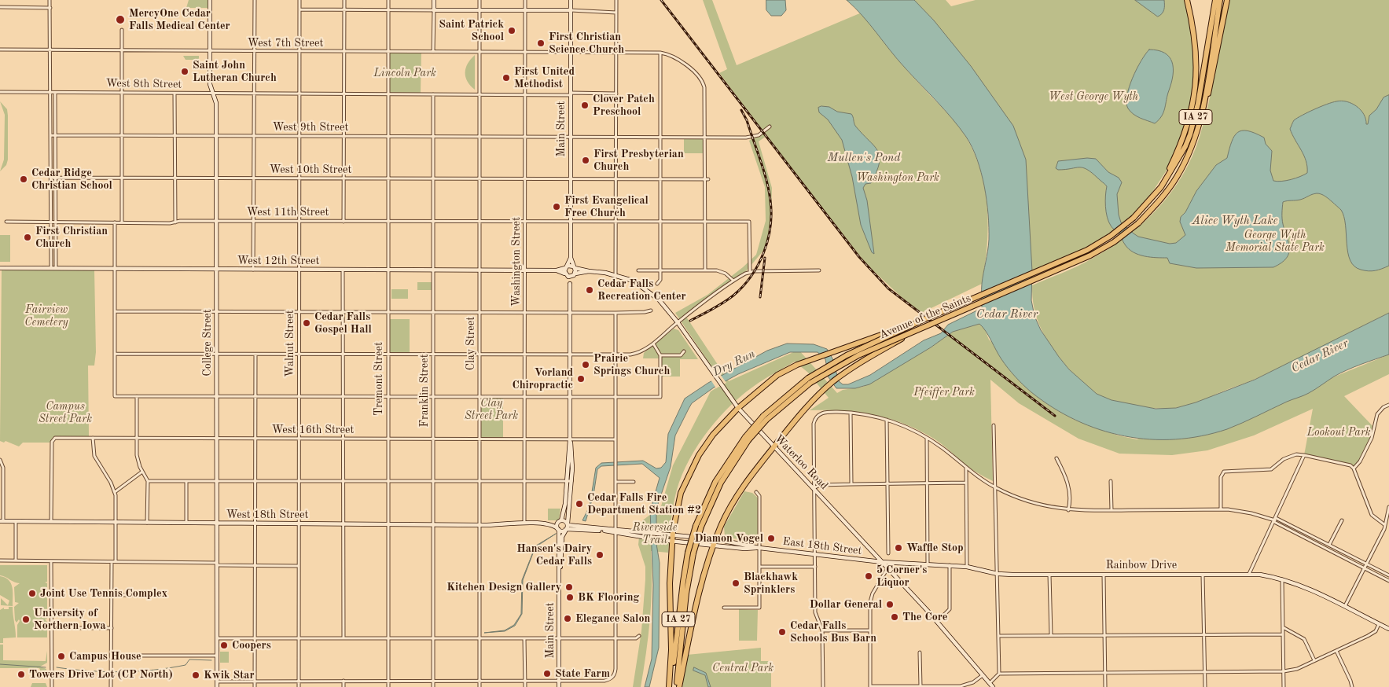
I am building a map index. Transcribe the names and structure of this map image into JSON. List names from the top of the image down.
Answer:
{
  "streets": {
    "highway": ["IA 27", "Avenue of the Saints"],
    "main road": [
      "Main Street",
      "West 12th Street",
      "College Street",
      "Waterloo Road",
      "West 18th Street",
      "East 18th Street",
      "Rainbow Drive"
    ],
    "street": [
      "West 7th Street",
      "West 8th Street",
      "West 9th Street",
      "West 10th Street",
      "West 11th Street",
      "Washington Street",
      "Walnut Street",
      "Clay Street",
      "Tremont Street",
      "Franklin Street",
      "West 16th Street"
    ]
  },
  "crossings": [
    ["West 7th Street", "Main Street"],
    ["West 7th Street", "Washington Street"],
    ["West 7th Street", "College Street"],
    ["West 7th Street", "Walnut Street"],
    ["West 7th Street", "Clay Street"],
    ["West 7th Street", "Tremont Street"],
    ["West 8th Street", "Main Street"],
    ["West 8th Street", "Washington Street"],
    ["West 8th Street", "College Street"],
    ["West 8th Street", "Walnut Street"],
    ["West 8th Street", "Clay Street"],
    ["West 8th Street", "Tremont Street"],
    ["West 8th Street", "Franklin Street"],
    ["West 9th Street", "Main Street"],
    ["West 9th Street", "Washington Street"],
    ["West 9th Street", "College Street"],
    ["West 9th Street", "Walnut Street"],
    ["West 9th Street", "Clay Street"],
    ["West 9th Street", "Tremont Street"],
    ["West 9th Street", "Franklin Street"],
    ["Main Street", "West 10th Street"],
    ["Main Street", "West 11th Street"],
    ["Main Street", "West 12th Street"],
    ["Main Street", "Waterloo Road"],
    ["Main Street", "West 18th Street"],
    ["Main Street", "East 18th Street"],
    ["West 10th Street", "Washington Street"],
    ["West 10th Street", "College Street"],
    ["West 10th Street", "Walnut Street"],
    ["West 10th Street", "Clay Street"],
    ["West 10th Street", "Tremont Street"],
    ["West 10th Street", "Franklin Street"],
    ["West 11th Street", "Washington Street"],
    ["West 11th Street", "College Street"],
    ["West 11th Street", "Walnut Street"],
    ["West 11th Street", "Clay Street"],
    ["West 11th Street", "Tremont Street"],
    ["West 11th Street", "Franklin Street"],
    ["West 12th Street", "Washington Street"],
    ["West 12th Street", "College Street"],
    ["West 12th Street", "Walnut Street"],
    ["West 12th Street", "Clay Street"],
    ["West 12th Street", "Tremont Street"],
    ["West 12th Street", "Franklin Street"],
    ["West 12th Street", "Waterloo Road"],
    ["Washington Street", "West 16th Street"],
    ["Washington Street", "West 18th Street"],
    ["College Street", "West 16th Street"],
    ["College Street", "West 18th Street"],
    ["Walnut Street", "West 16th Street"],
    ["Walnut Street", "West 18th Street"],
    ["Clay Street", "West 16th Street"],
    ["Clay Street", "West 18th Street"],
    ["Tremont Street", "West 16th Street"],
    ["Tremont Street", "West 18th Street"],
    ["Franklin Street", "West 16th Street"],
    ["Franklin Street", "West 18th Street"],
    ["West 16th Street", "West 18th Street"],
    ["Waterloo Road", "East 18th Street"],
    ["Waterloo Road", "Rainbow Drive"],
    ["West 18th Street", "East 18th Street"],
    ["East 18th Street", "Rainbow Drive"]
  ],
  "water": [
    "Mullen's Pond",
    "Alice Wyth Lake",
    "Cedar River",
    "Dry Run"
  ],
  "parks": [
    "Lincoln Park",
    "West George Wyth",
    "Washington Park",
    "George Wyth Memorial State Park",
    "Fairview Cemetery",
    "Pfeiffer Park",
    "Clay Street Park",
    "Campus Street Park",
    "Lookout Park",
    "Riverside Trail",
    "Central Park"
  ],
  "places": [
    "MercyOne Cedar Falls Medical Center",
    "Saint Patrick School",
    "First Christian Science Church",
    "Saint John Lutheran Church",
    "First United Methodist",
    "Clover Patch Preschool",
    "First Presbyterian Church",
    "Cedar Ridge Christian School",
    "First Evangelical Free Church",
    "First Christian Church",
    "Cedar Falls Recreation Center",
    "Cedar Falls Gospel Hall",
    "Prairie Springs Church",
    "Vorland Chiropractic",
    "Cedar Falls Fire Department Station #2",
    "Diamon Vogel",
    "Waffle Stop",
    "Hansen's Dairy Cedar Falls",
    "5 Corner's Liquor",
    "Blackhawk Sprinklers",
    "Kitchen Design Gallery",
    "Joint Use Tennis Complex",
    "BK Flooring",
    "Dollar General",
    "The Core",
    "Elegance Salon",
    "University of Northern Iowa",
    "Cedar Falls Schools Bus Barn",
    "Coopers",
    "Campus House",
    "State Farm",
    "Towers Drive Lot (CP North)",
    "Kwik Star"
  ]
}
